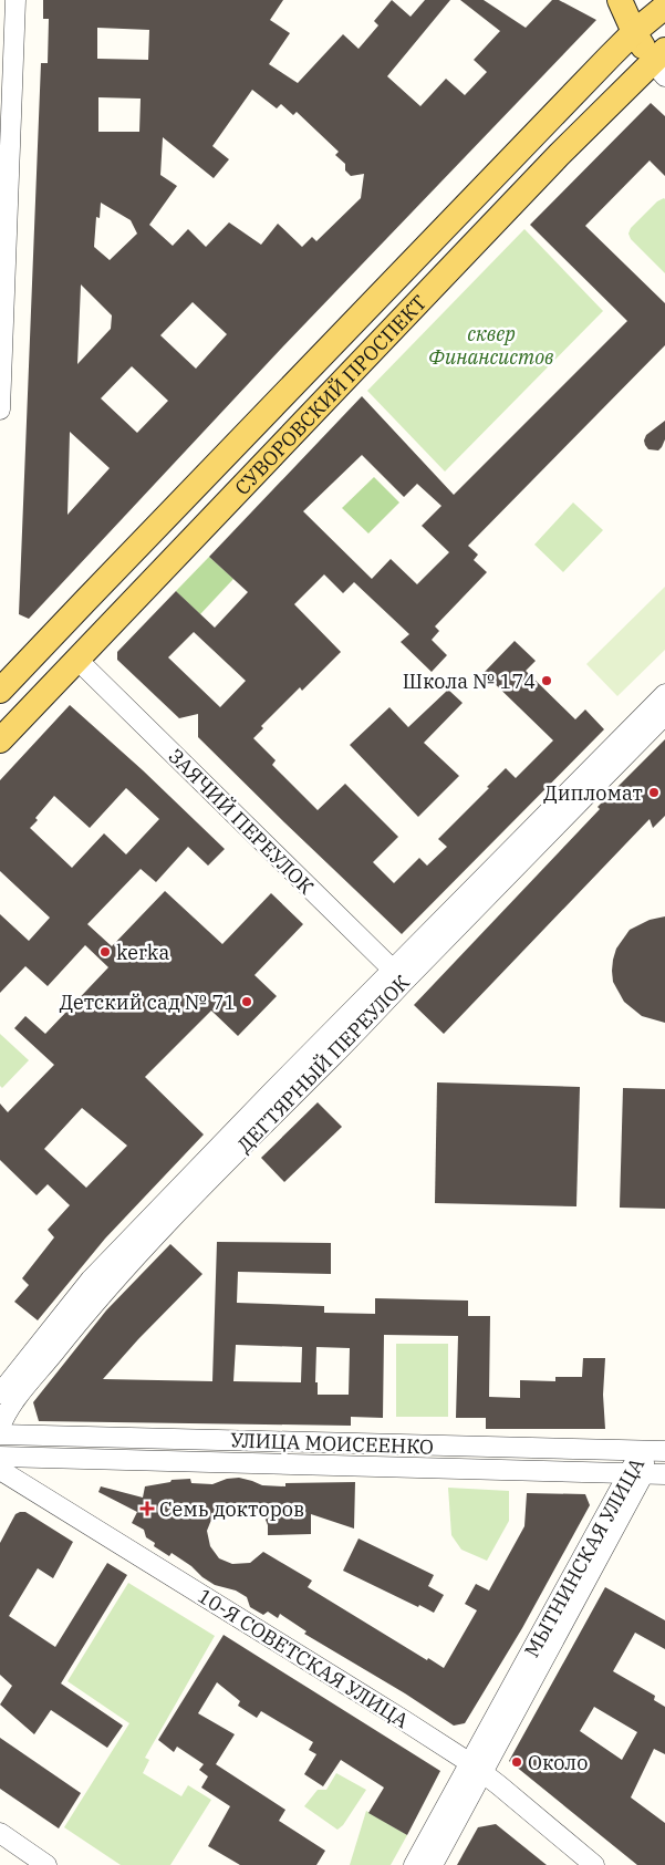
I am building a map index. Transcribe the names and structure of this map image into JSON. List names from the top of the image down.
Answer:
{
  "streets": {
    "main road": ["СУВОРОВСКИЙ ПРОСПЕКТ"],
    "street": [
      "ЗАЯЧИЙ ПЕРЕУЛОК",
      "ДЕГТЯРНЫЙ ПЕРЕУЛОК",
      "УЛИЦА МОИСЕЕНКО",
      "МЫТНИНСКАЯ УЛИЦА",
      "10-Я СОВЕТСКАЯ УЛИЦА"
    ]
  },
  "crossings": [
    ["СУВОРОВСКИЙ ПРОСПЕКТ", "ЗАЯЧИЙ ПЕРЕУЛОК"],
    ["ЗАЯЧИЙ ПЕРЕУЛОК", "ДЕГТЯРНЫЙ ПЕРЕУЛОК"],
    ["УЛИЦА МОИСЕЕНКО", "МЫТНИНСКАЯ УЛИЦА"],
    ["МЫТНИНСКАЯ УЛИЦА", "10-Я СОВЕТСКАЯ УЛИЦА"]
  ],
  "parks": ["сквер Финансистов"],
  "places": {
    "other": [
      "Школа № 174",
      "Дипломат",
      "kerka",
      "Детский сад № 71",
      "Около"
    ],
    "health": ["Семь докторов"]
  }
}
